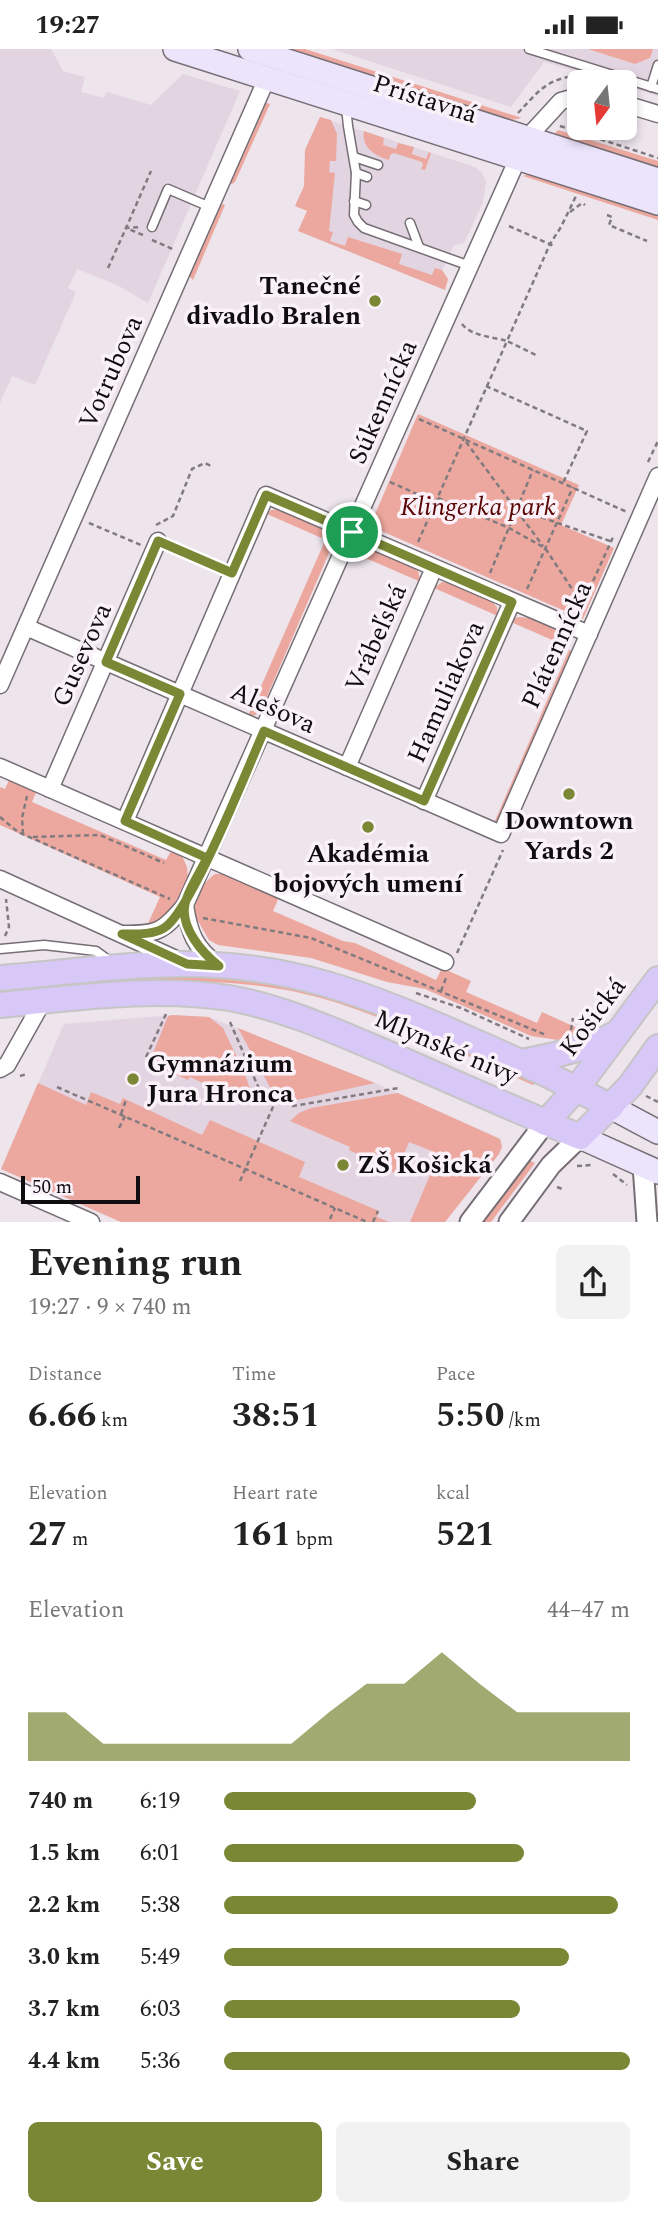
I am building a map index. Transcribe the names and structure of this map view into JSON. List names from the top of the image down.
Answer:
{
  "streets": {
    "main road": ["Prístavná", "Košická", "Mlynské nivy"],
    "street": [
      "Votrubova",
      "Súkennícka",
      "Vrábeľská",
      "Plátennícka",
      "Gusevova",
      "Hamuliakova",
      "Alešova"
    ]
  },
  "crossings": [
    ["Prístavná", "Votrubova"],
    ["Prístavná", "Súkennícka"],
    ["Votrubova", "Alešova"],
    ["Súkennícka", "Alešova"],
    ["Súkennícka", "Mlynské nivy"],
    ["Vrábeľská", "Alešova"],
    ["Plátennícka", "Alešova"],
    ["Gusevova", "Alešova"],
    ["Hamuliakova", "Alešova"],
    ["Košická", "Mlynské nivy"]
  ],
  "parks": ["Klingerka park"],
  "places": [
    "Tanečné divadlo Bralen",
    "Downtown Yards 2",
    "Akadémia bojových umení",
    "Gymnázium Jura Hronca",
    "ZŠ Košická"
  ],
  "scale_bar": "50 m",
  "north": "bottom",
  "page": {
    "status": "19:27",
    "scale": "50 m",
    "heading": ["Evening run", "19:27 · 9 × 740 m"],
    "stats": [
      ["Distance", "6.66 km"],
      ["Time", "38:51"],
      ["Pace", "5:50 /km"],
      ["Elevation", "27 m"],
      ["Heart rate", "161 bpm"],
      ["kcal", "521"]
    ],
    "chart": ["Elevation", "44–47 m"],
    "list": [
      {
        "name": "740 m",
        "note": "6:19"
      },
      {
        "name": "1.5 km",
        "note": "6:01"
      },
      {
        "name": "2.2 km",
        "note": "5:38"
      },
      {
        "name": "3.0 km",
        "note": "5:49"
      },
      {
        "name": "3.7 km",
        "note": "6:03"
      },
      {
        "name": "4.4 km",
        "note": "5:36"
      }
    ],
    "buttons": ["Save", "Share"]
  }
}
